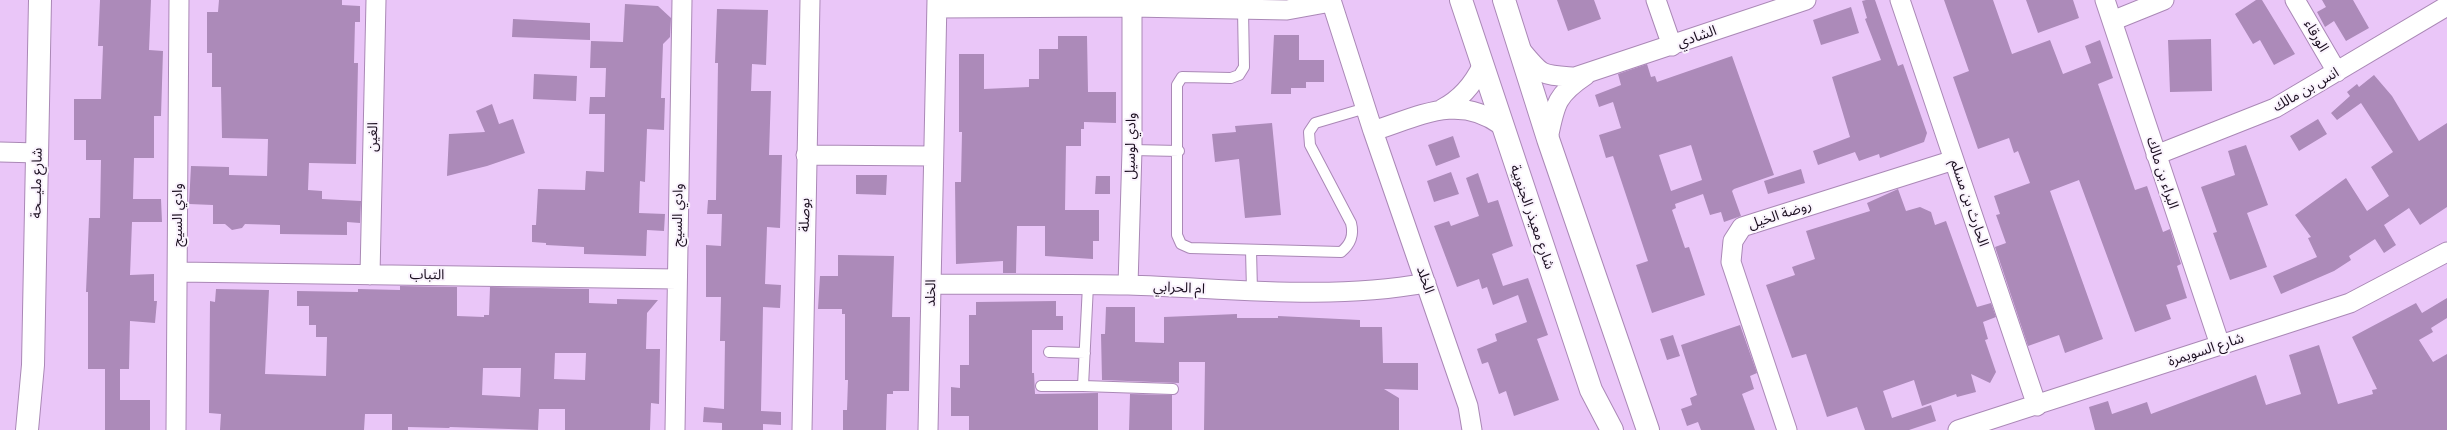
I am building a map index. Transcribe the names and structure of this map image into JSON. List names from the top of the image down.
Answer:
{
  "streets": {
    "street": [
      "الورقاء",
      "الشادي",
      "انس بن مالك",
      "الغين",
      "وادي لوسيل",
      "البراء بن مالك",
      "شارع مليــحة",
      "الحارث بن مسلم",
      "وادي السيج",
      "بوصلة",
      "روضة الخيل",
      "شارع معيذر الجنوبية",
      "التباب",
      "الخلد",
      "ام الحرابي",
      "شارع السويمرة"
    ]
  },
  "crossings": [
    ["الورقاء", "انس بن مالك"],
    ["انس بن مالك", "البراء بن مالك"],
    ["الغين", "التباب"],
    ["وادي لوسيل", "ام الحرابي"],
    ["البراء بن مالك", "شارع السويمرة"],
    ["الحارث بن مسلم", "روضة الخيل"],
    ["الحارث بن مسلم", "شارع السويمرة"],
    ["وادي السيج", "التباب"],
    ["الخلد", "ام الحرابي"]
  ]
}
